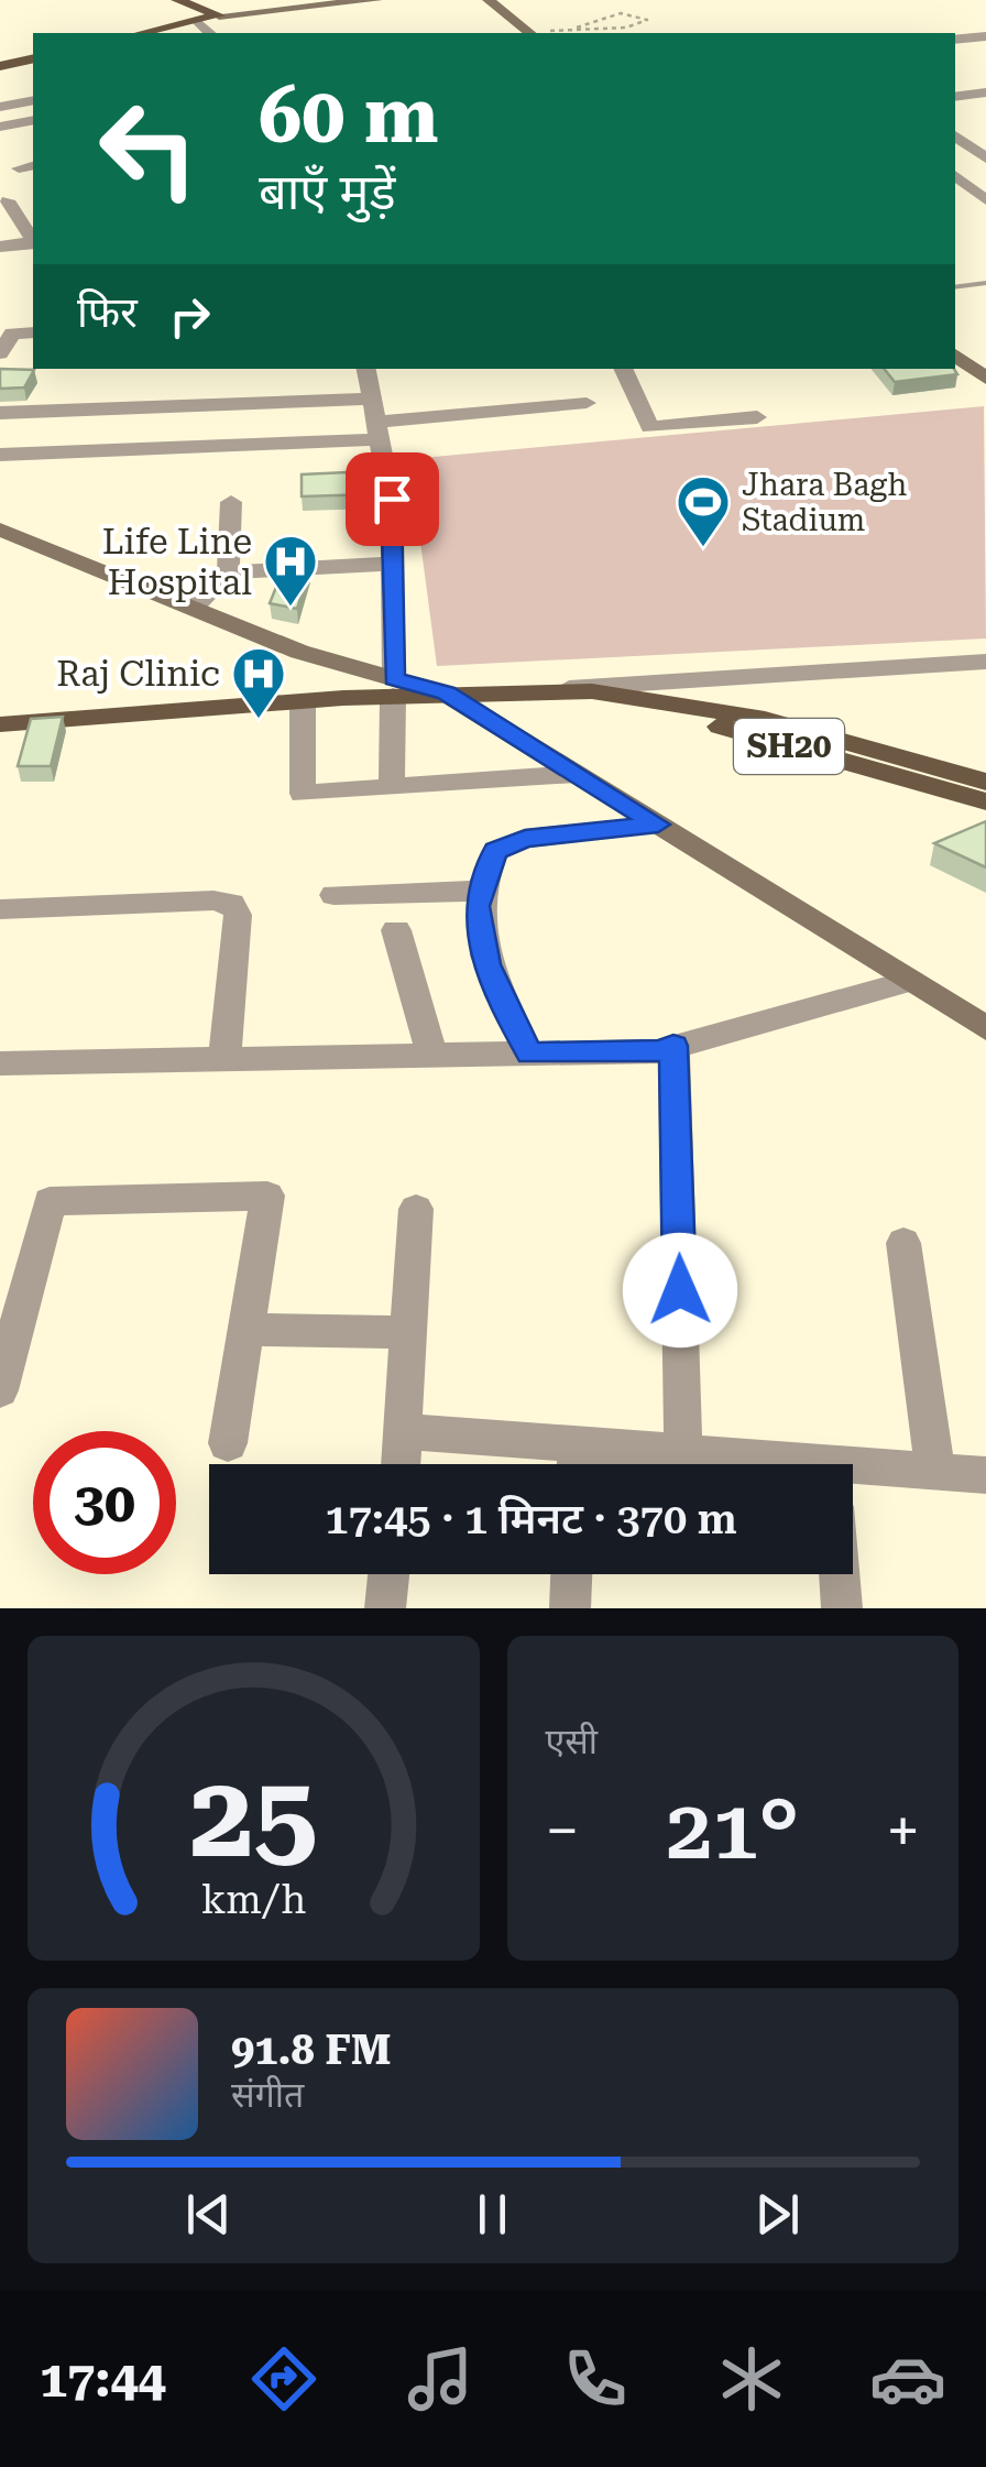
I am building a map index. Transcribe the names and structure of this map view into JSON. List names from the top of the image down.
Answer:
{
  "streets": {
    "main road": ["SH20"]
  },
  "places": {
    "sports": ["Jhara Bagh Stadium"],
    "hospital": ["Life Line Hospital", "Raj Clinic"]
  },
  "page": {
    "turn": ["60 m", "बाएँ मुड़ें"],
    "then": "फिर",
    "limit": "30",
    "trip": "17:45 · 1 मिनट · 370 m",
    "tile": "एसी",
    "heat": ["−", "21°", "+"],
    "song": ["91.8 FM", "संगीत"],
    "tabs": "17:44",
    "gauge": ["25", "km/h"]
  }
}
